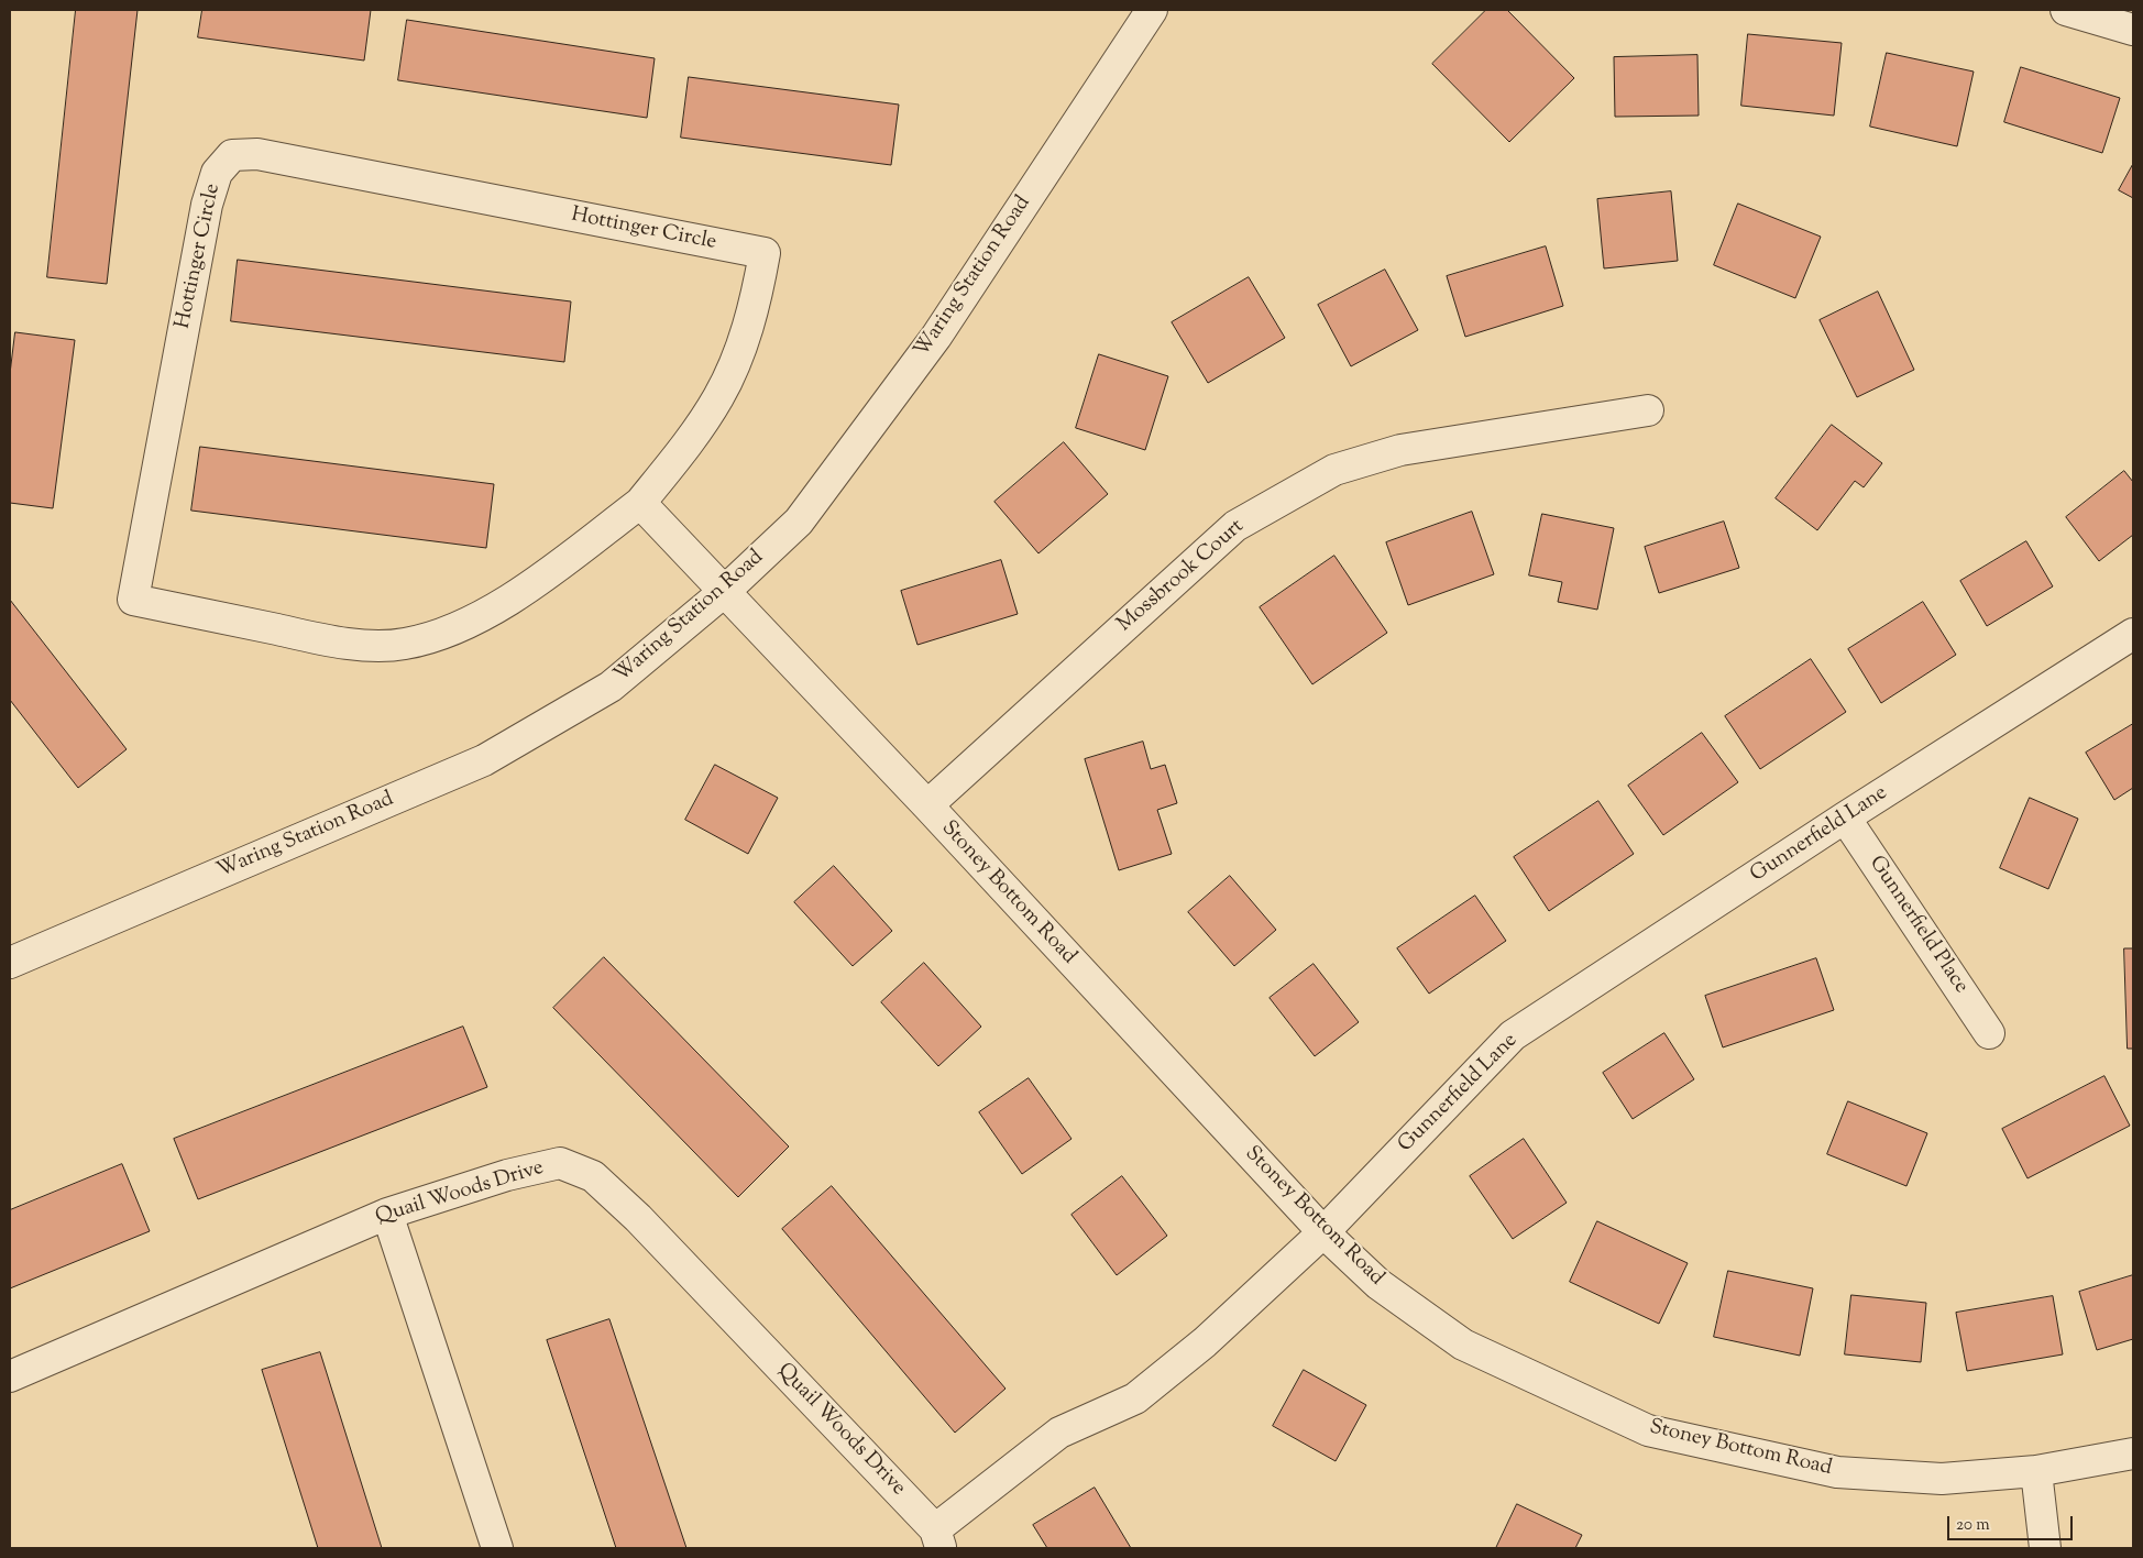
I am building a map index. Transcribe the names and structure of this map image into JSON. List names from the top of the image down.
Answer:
{
  "streets": {
    "street": [
      "Hottinger Circle",
      "Waring Station Road",
      "Mossbrook Court",
      "Gunnerfield Lane",
      "Stoney Bottom Road",
      "Gunnerfield Place",
      "Quail Woods Drive"
    ]
  },
  "crossings": [
    ["Waring Station Road", "Stoney Bottom Road"],
    ["Mossbrook Court", "Stoney Bottom Road"],
    ["Gunnerfield Lane", "Stoney Bottom Road"],
    ["Gunnerfield Lane", "Gunnerfield Place"],
    ["Gunnerfield Lane", "Quail Woods Drive"]
  ],
  "scale_bar": "20 m"
}
